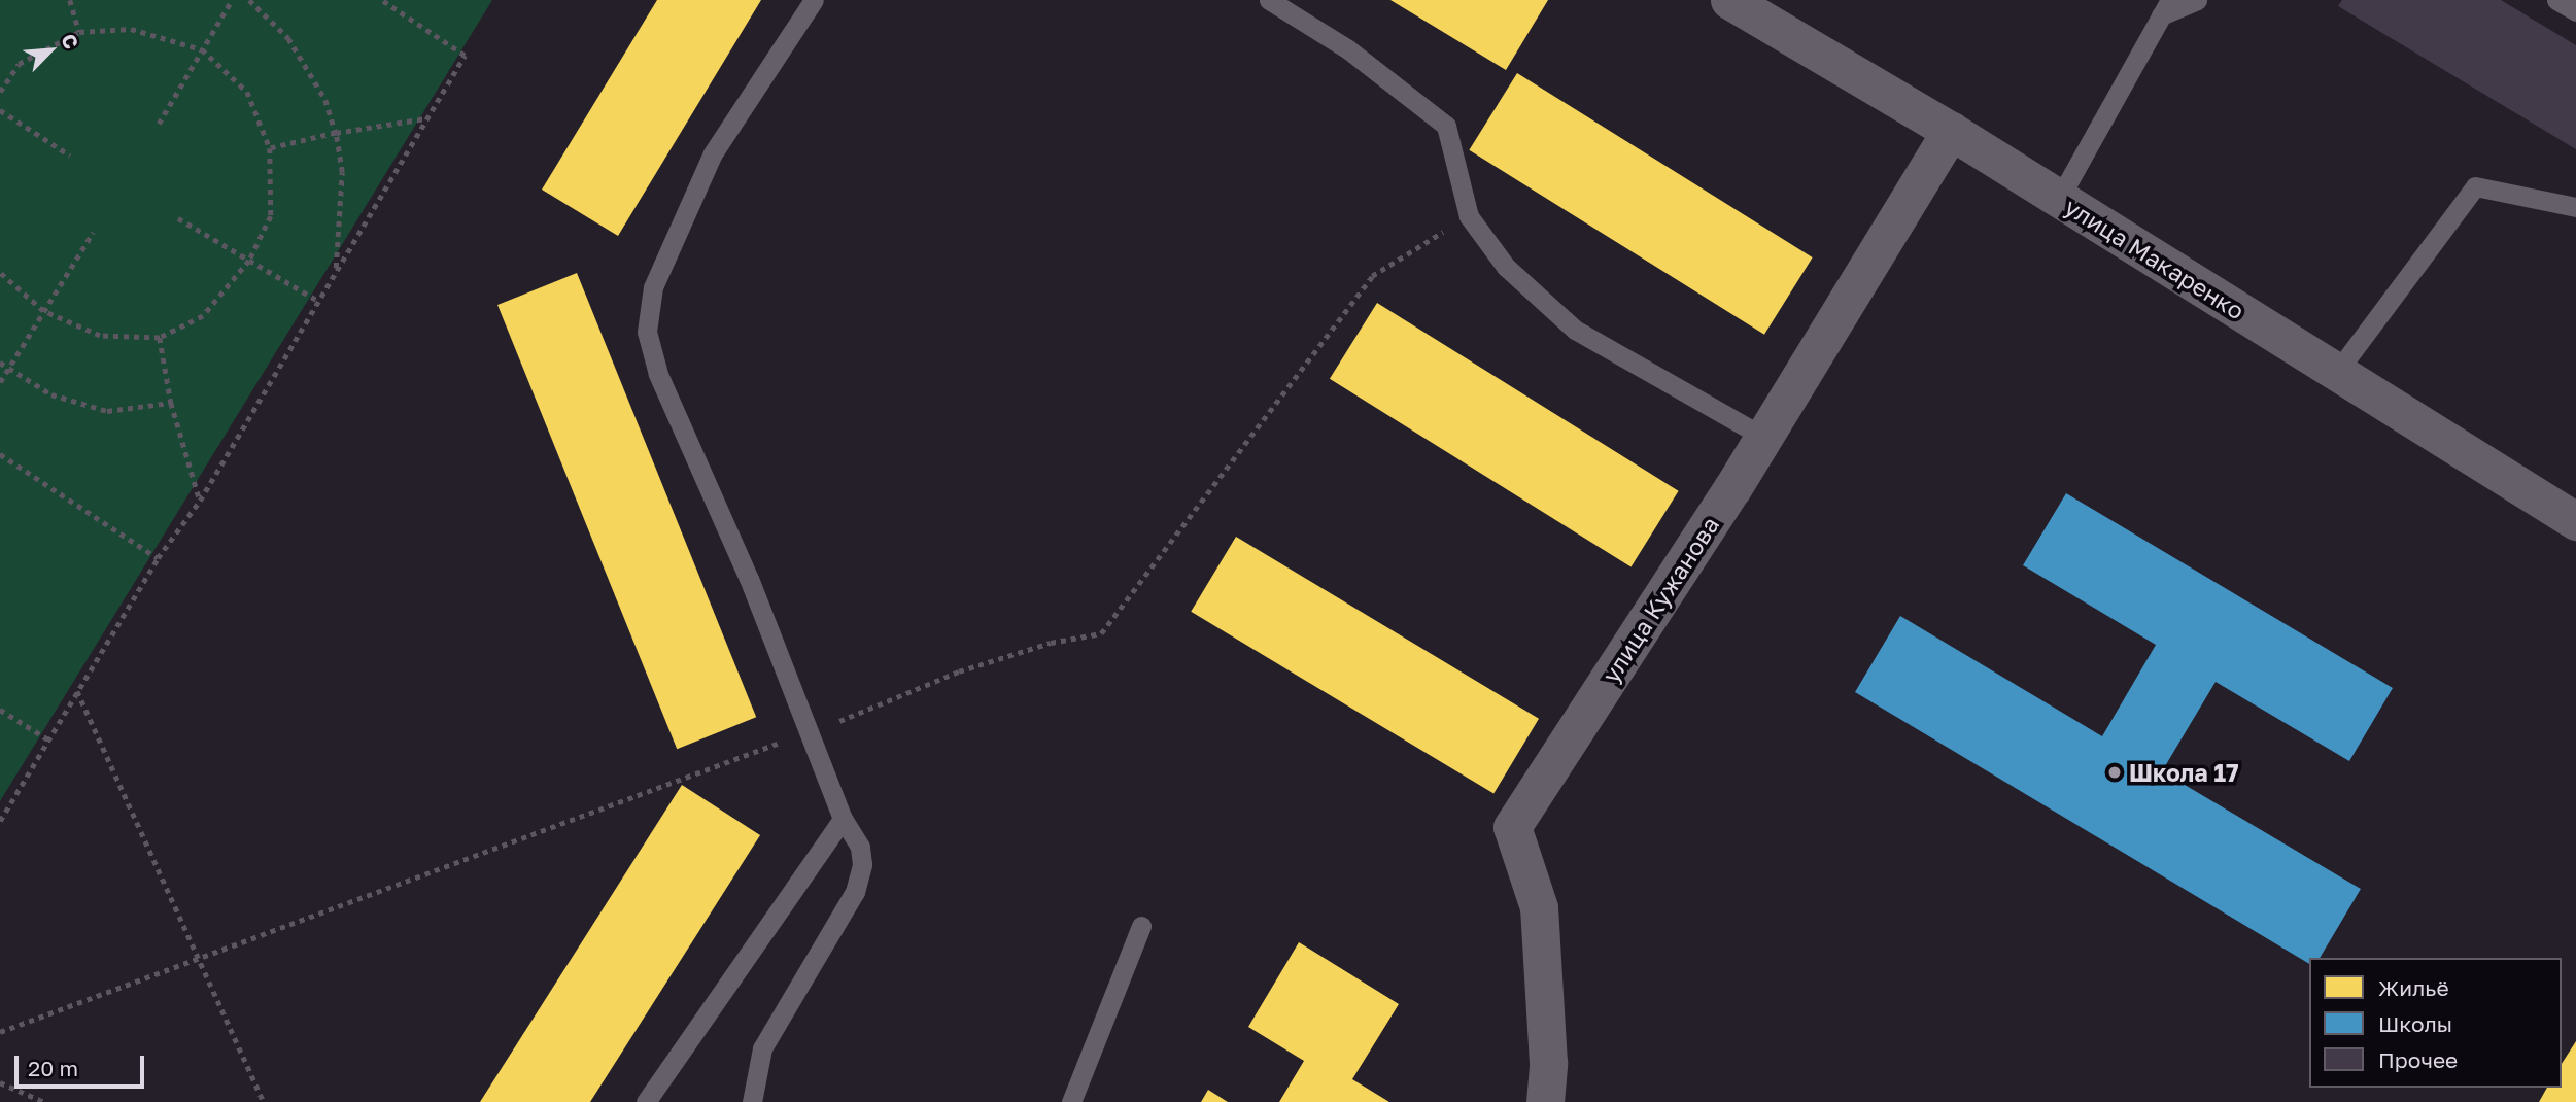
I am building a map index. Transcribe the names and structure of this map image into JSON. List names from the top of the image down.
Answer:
{
  "streets": {
    "street": ["улица Макаренко", "улица Кужанова"]
  },
  "crossings": [
    ["улица Макаренко", "улица Кужанова"]
  ],
  "places": ["Школа 17"],
  "legend": ["Жильё", "Школы", "Прочее"],
  "scale_bar": "20 m",
  "north": "top right"
}
